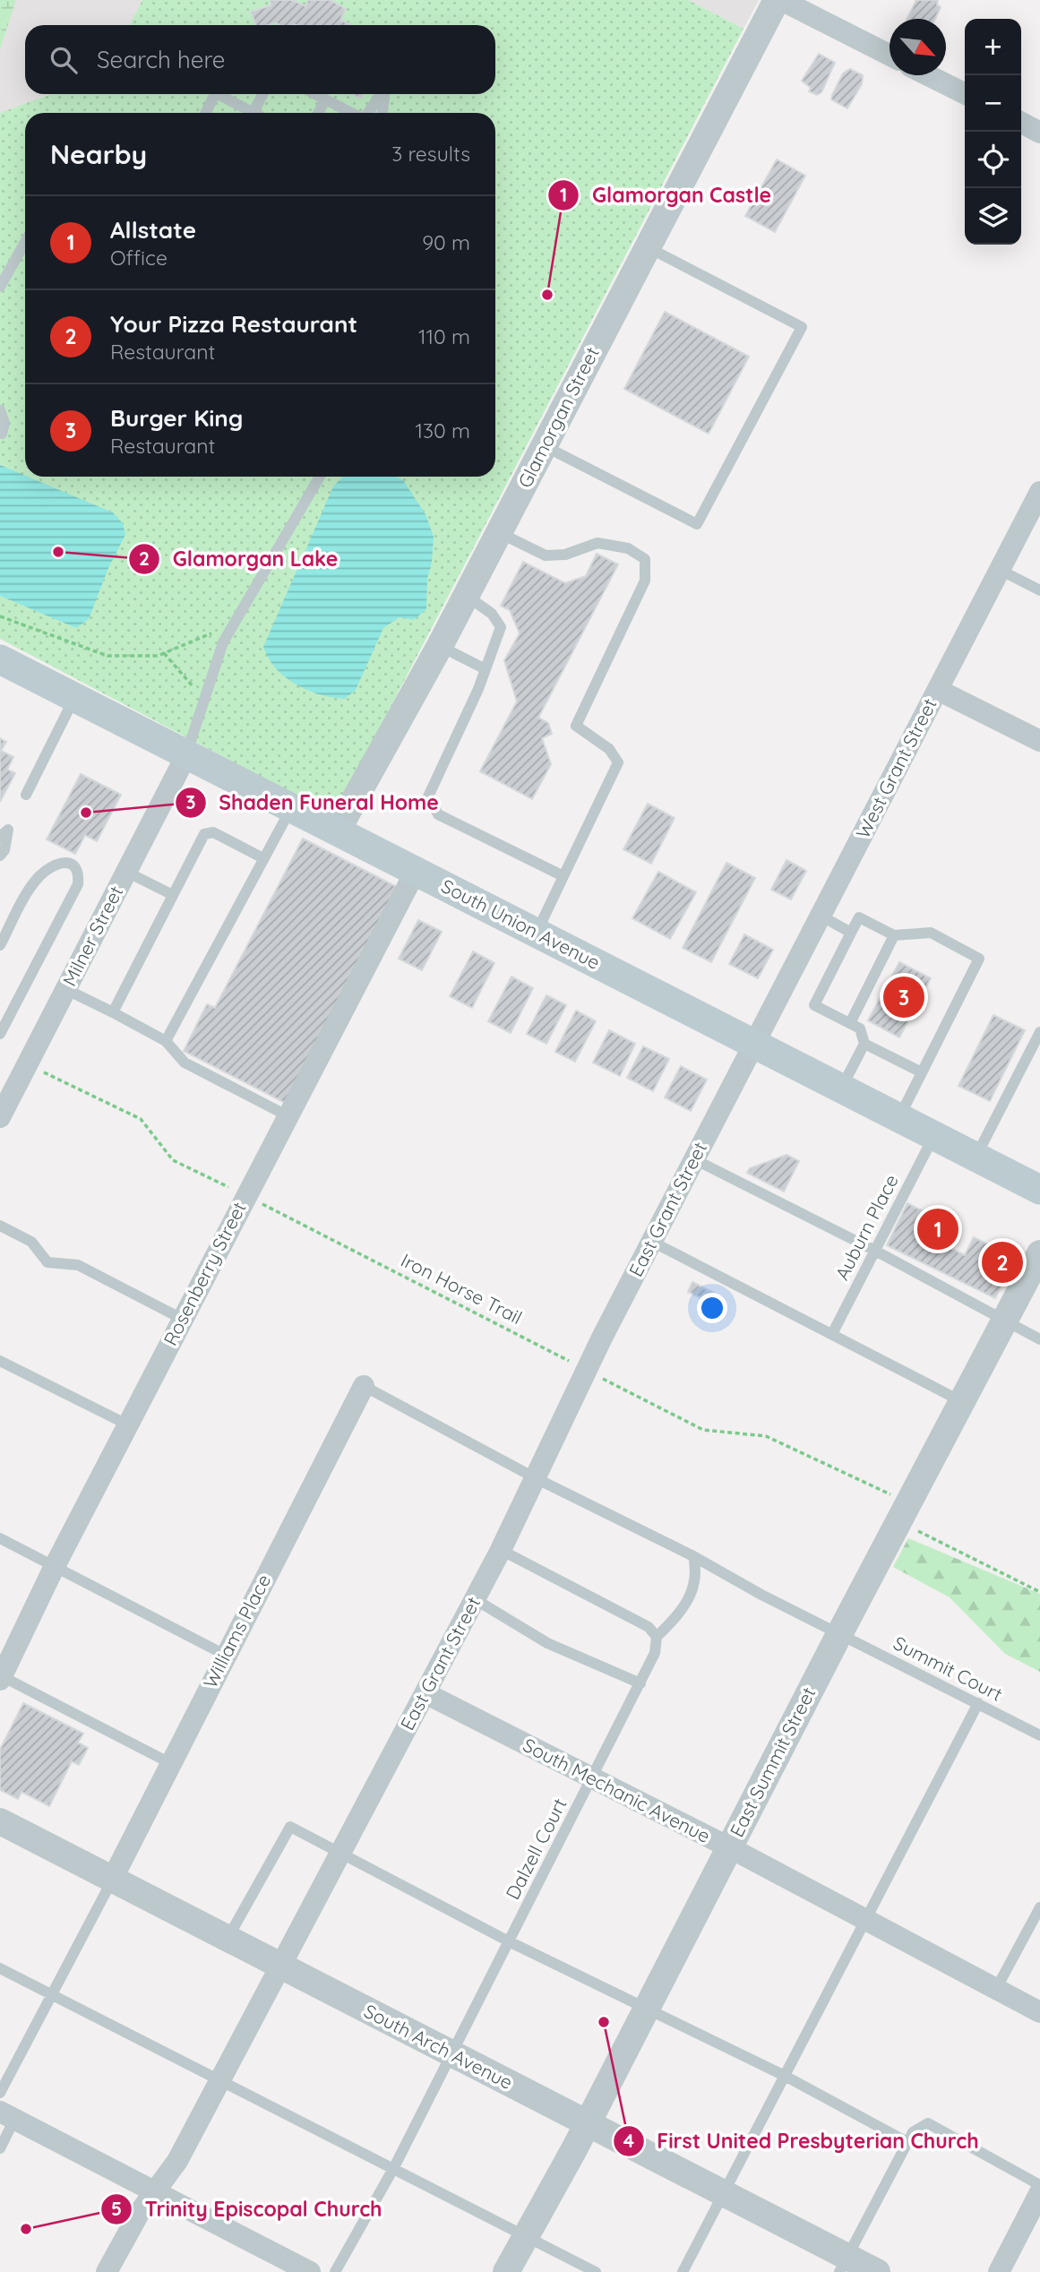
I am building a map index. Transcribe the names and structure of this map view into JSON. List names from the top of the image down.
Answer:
{
  "streets": {
    "main road": ["South Union Avenue"],
    "street": [
      "Glamorgan Street",
      "West Grant Street",
      "Milner Street",
      "East Grant Street",
      "Rosenberry Street",
      "Williams Place",
      "East Summit Street",
      "South Mechanic Avenue",
      "South Arch Avenue"
    ],
    "lane": ["Auburn Place", "Summit Court", "Dalzell Court"],
    "path": ["Iron Horse Trail"]
  },
  "crossings": [
    ["Glamorgan Street", "South Union Avenue"],
    ["West Grant Street", "South Union Avenue"],
    ["West Grant Street", "East Grant Street"],
    ["South Union Avenue", "Milner Street"],
    ["South Union Avenue", "East Grant Street"],
    ["South Union Avenue", "Auburn Place"],
    ["South Union Avenue", "Rosenberry Street"],
    ["Milner Street", "Iron Horse Trail"],
    ["East Grant Street", "Iron Horse Trail"],
    ["East Grant Street", "Summit Court"],
    ["East Grant Street", "South Mechanic Avenue"],
    ["East Grant Street", "South Arch Avenue"],
    ["Rosenberry Street", "Iron Horse Trail"],
    ["Iron Horse Trail", "East Summit Street"],
    ["Williams Place", "Summit Court"],
    ["Williams Place", "South Arch Avenue"],
    ["Summit Court", "East Summit Street"],
    ["East Summit Street", "South Mechanic Avenue"],
    ["East Summit Street", "South Arch Avenue"],
    ["South Mechanic Avenue", "Dalzell Court"],
    ["Dalzell Court", "South Arch Avenue"]
  ],
  "places": [
    "Glamorgan Castle",
    "Glamorgan Lake",
    "Shaden Funeral Home",
    "First United Presbyterian Church",
    "Trinity Episcopal Church"
  ],
  "north": "bottom right",
  "page": {
    "map_buttons": ["+", "−"],
    "search": "Search here",
    "heading": ["Nearby", "3 results"],
    "list": [
      {
        "mark": "1",
        "name": "Allstate",
        "note": "Office",
        "value": "90 m"
      },
      {
        "mark": "2",
        "name": "Your Pizza Restaurant",
        "note": "Restaurant",
        "value": "110 m"
      },
      {
        "mark": "3",
        "name": "Burger King",
        "note": "Restaurant",
        "value": "130 m"
      }
    ],
    "pins": ["3", "1", "2"]
  }
}
